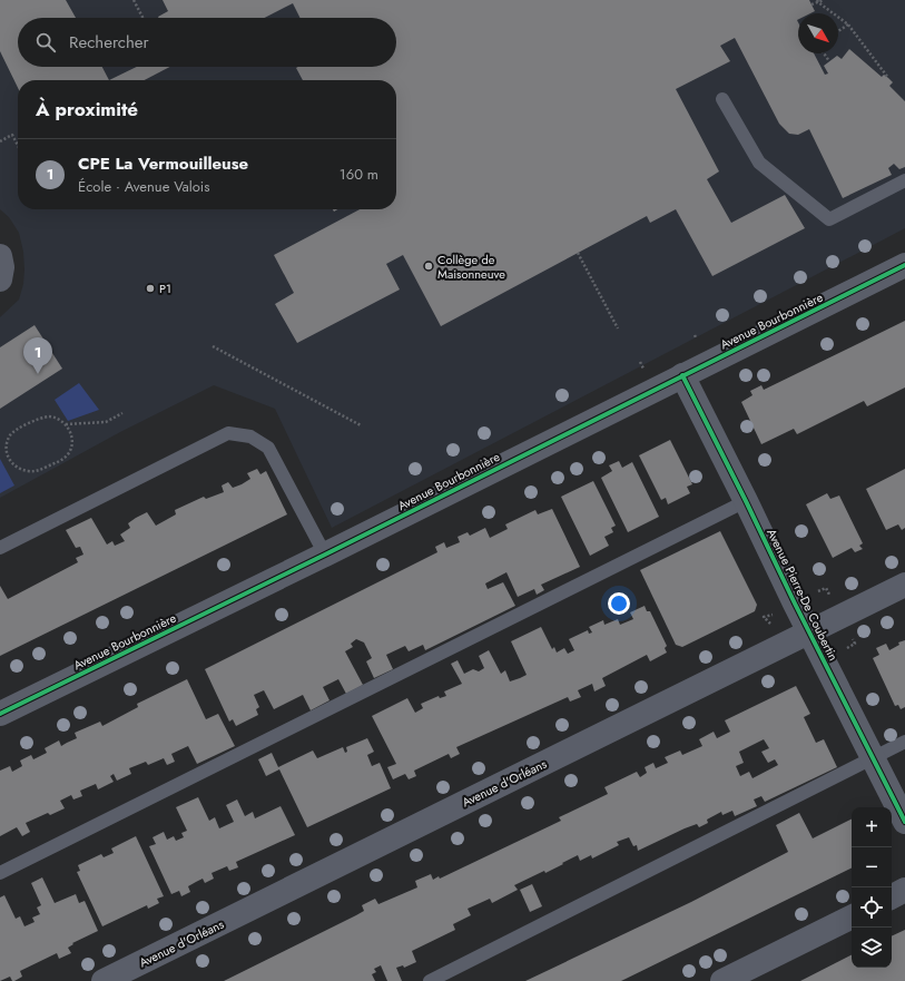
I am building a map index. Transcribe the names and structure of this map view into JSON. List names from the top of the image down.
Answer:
{
  "streets": {
    "street": ["Avenue Bourbonnière", "Avenue Pierre-De Coubertin", "Avenue d'Orléans"]
  },
  "crossings": [
    ["Avenue Bourbonnière", "Avenue Pierre-De Coubertin"],
    ["Avenue Pierre-De Coubertin", "Avenue d'Orléans"]
  ],
  "places": ["Collège de Maisonneuve", "P1"],
  "north": "bottom right",
  "page": {
    "search": "Rechercher",
    "heading": "À proximité",
    "list": [
      {
        "mark": "1",
        "name": "CPE La Vermouilleuse",
        "note": "École · Avenue Valois",
        "value": "160 m"
      }
    ],
    "pins": "1",
    "map_buttons": ["+", "−"]
  }
}
